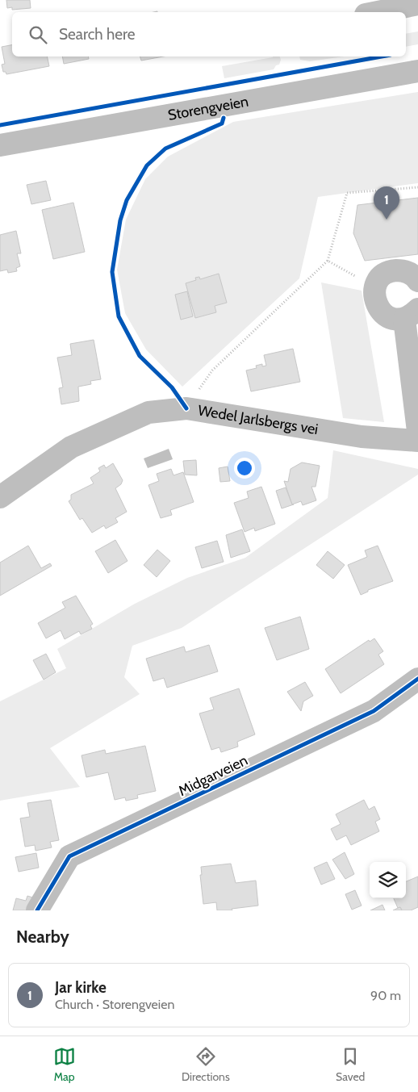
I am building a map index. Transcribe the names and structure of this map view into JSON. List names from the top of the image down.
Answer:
{
  "streets": {
    "street": ["Storengveien", "Wedel Jarlsbergs vei", "Midgarveien"]
  },
  "page": {
    "search": "Search here",
    "pins": "1",
    "heading": "Nearby",
    "list": [
      {
        "mark": "1",
        "name": "Jar kirke",
        "note": "Church · Storengveien",
        "value": "90 m"
      }
    ],
    "nav": ["Map", "Directions", "Saved"]
  }
}
